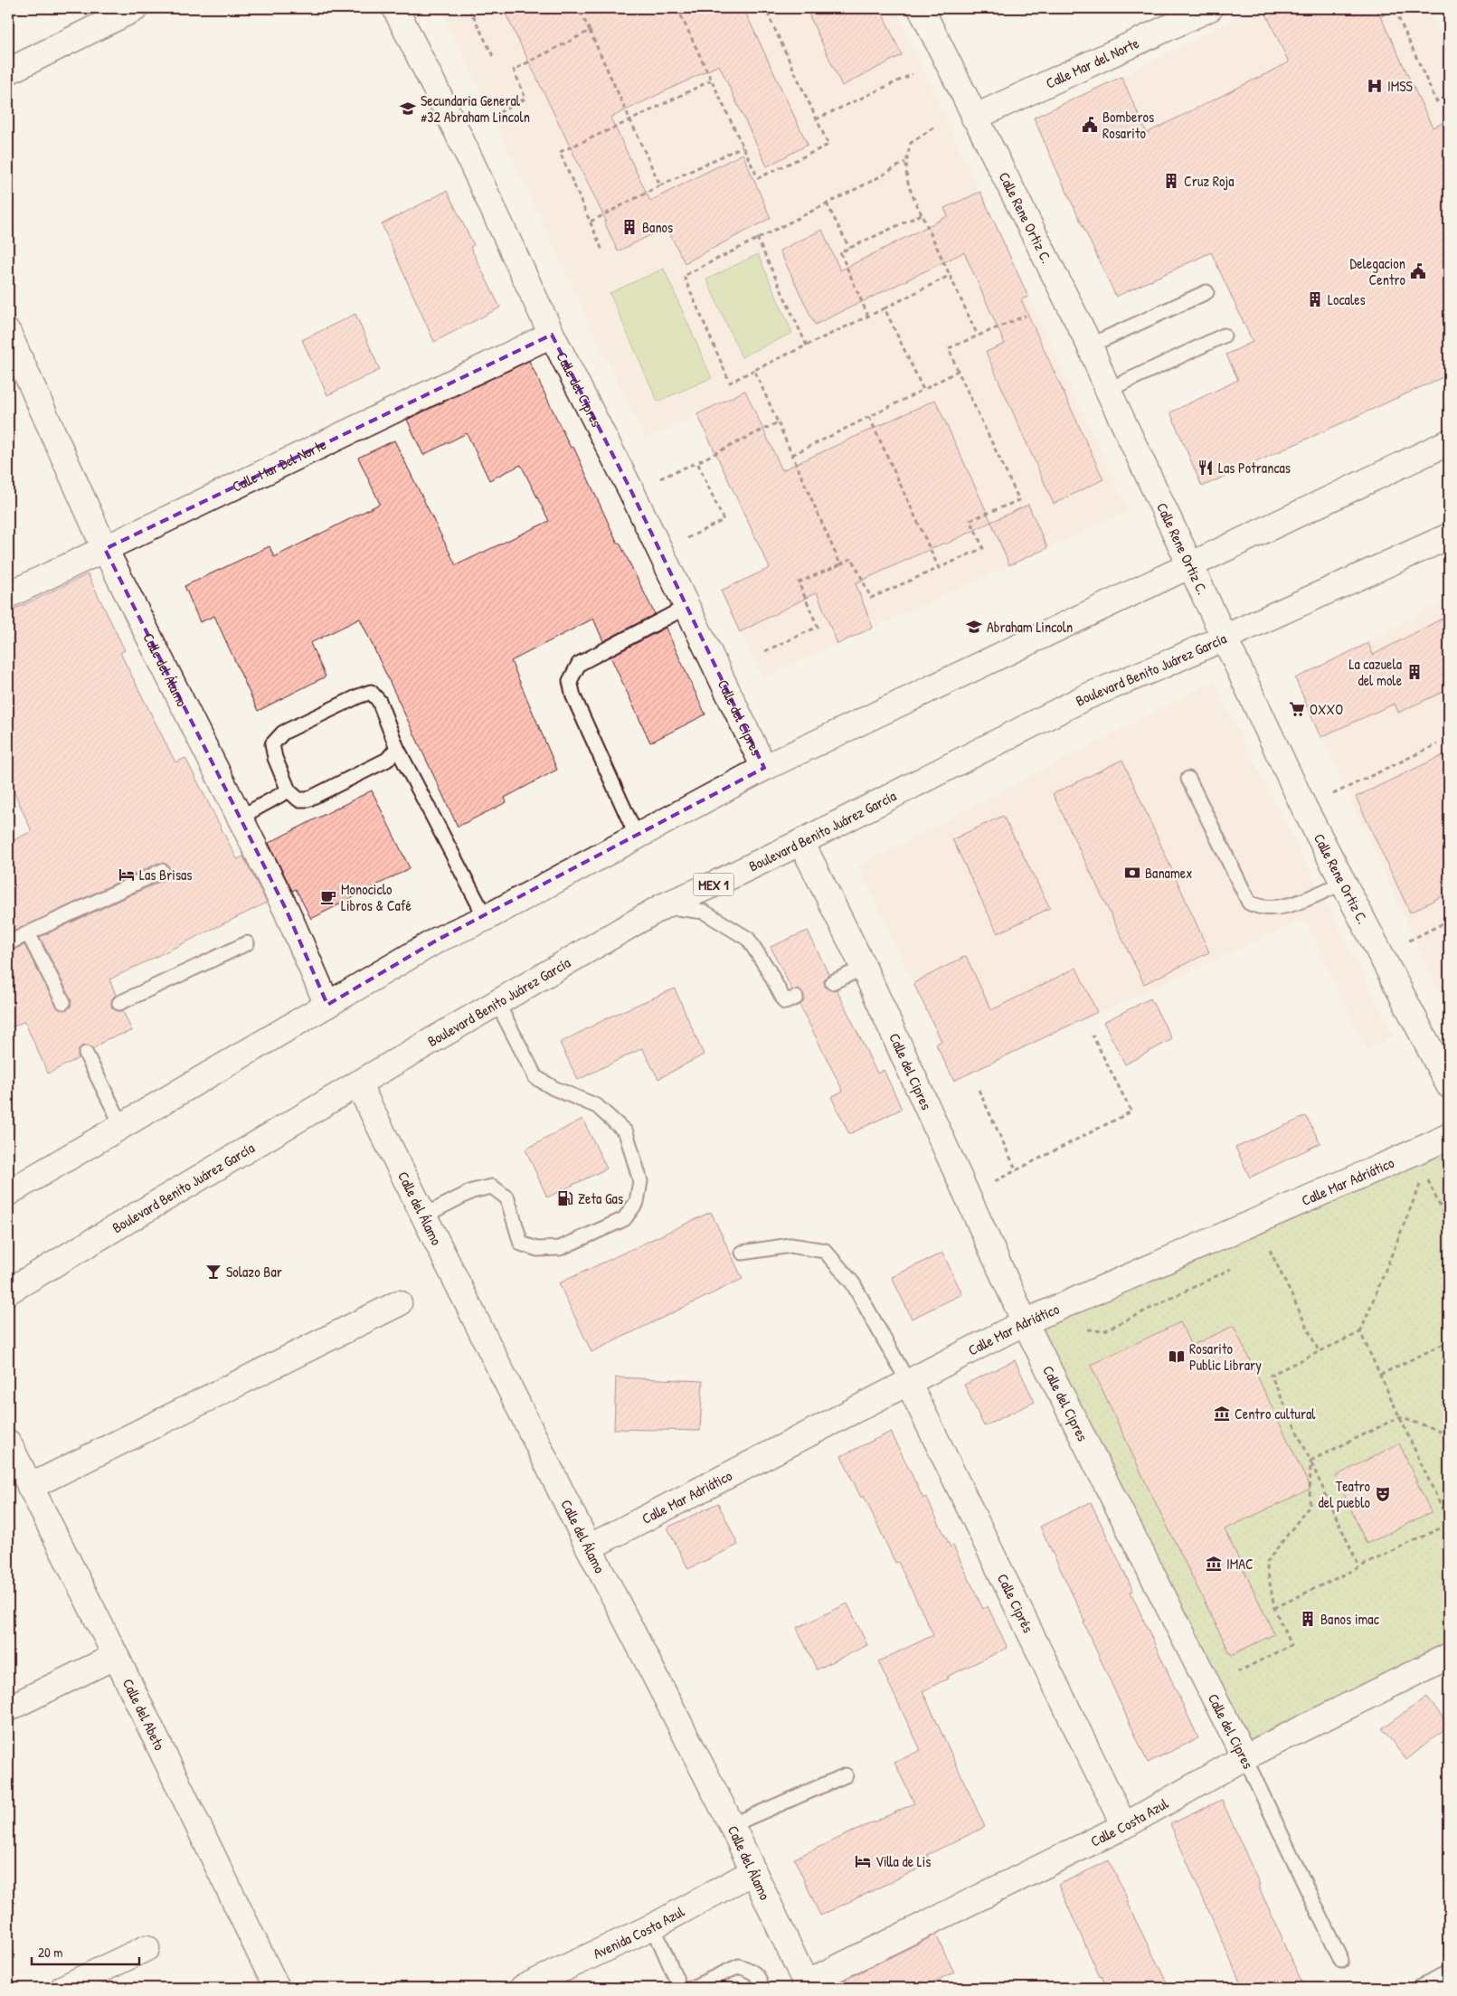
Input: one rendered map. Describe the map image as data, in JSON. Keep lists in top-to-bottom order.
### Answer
{
  "streets": {
    "street": [
      "Calle Mar del Norte",
      "Calle Rene Ortiz C.",
      "Calle del Cipres",
      "Calle Mar Del Norte",
      "Boulevard Benito Juárez García",
      "Calle del Álamo",
      "MEX 1",
      "Calle Mar Adriático",
      "Calle Ciprés",
      "Calle del Abeto",
      "Calle Costa Azul",
      "Avenida Costa Azul"
    ]
  },
  "crossings": [
    ["Calle Mar del Norte", "Calle Rene Ortiz C."],
    ["Calle Rene Ortiz C.", "Boulevard Benito Juárez García"],
    ["Calle del Cipres", "Calle Mar Del Norte"],
    ["Calle del Cipres", "Boulevard Benito Juárez García"],
    ["Calle del Cipres", "Calle Mar Adriático"],
    ["Calle del Cipres", "Calle Costa Azul"],
    ["Calle Mar Del Norte", "Calle del Álamo"],
    ["Boulevard Benito Juárez García", "Calle del Álamo"],
    ["Calle del Álamo", "Calle Mar Adriático"],
    ["Calle del Álamo", "Calle Costa Azul"],
    ["Calle del Álamo", "Avenida Costa Azul"],
    ["Calle Mar Adriático", "Calle Ciprés"],
    ["Calle Ciprés", "Calle Costa Azul"]
  ],
  "places": {
    "hospital": ["IMSS"],
    "school or university": ["Secundaria General #32 Abraham Lincoln", "Abraham Lincoln"],
    "public building": ["Bomberos Rosarito", "Delegacion Centro"],
    "building": [
      "Cruz Roja",
      "Banos",
      "Locales",
      "La cazuela del mole",
      "Banos imac"
    ],
    "restaurant": ["Las Potrancas"],
    "supermarket": ["OXXO"],
    "bank": ["Banamex"],
    "hotel": ["Las Brisas", "Villa de Lis"],
    "cafe": ["Monociclo Libros & Café"],
    "fuel station": ["Zeta Gas"],
    "bar": ["Solazo Bar"],
    "library": ["Rosarito Public Library"],
    "museum": ["Centro cultural", "IMAC"],
    "theatre": ["Teatro del pueblo"]
  },
  "scale_bar": "20 m"
}
